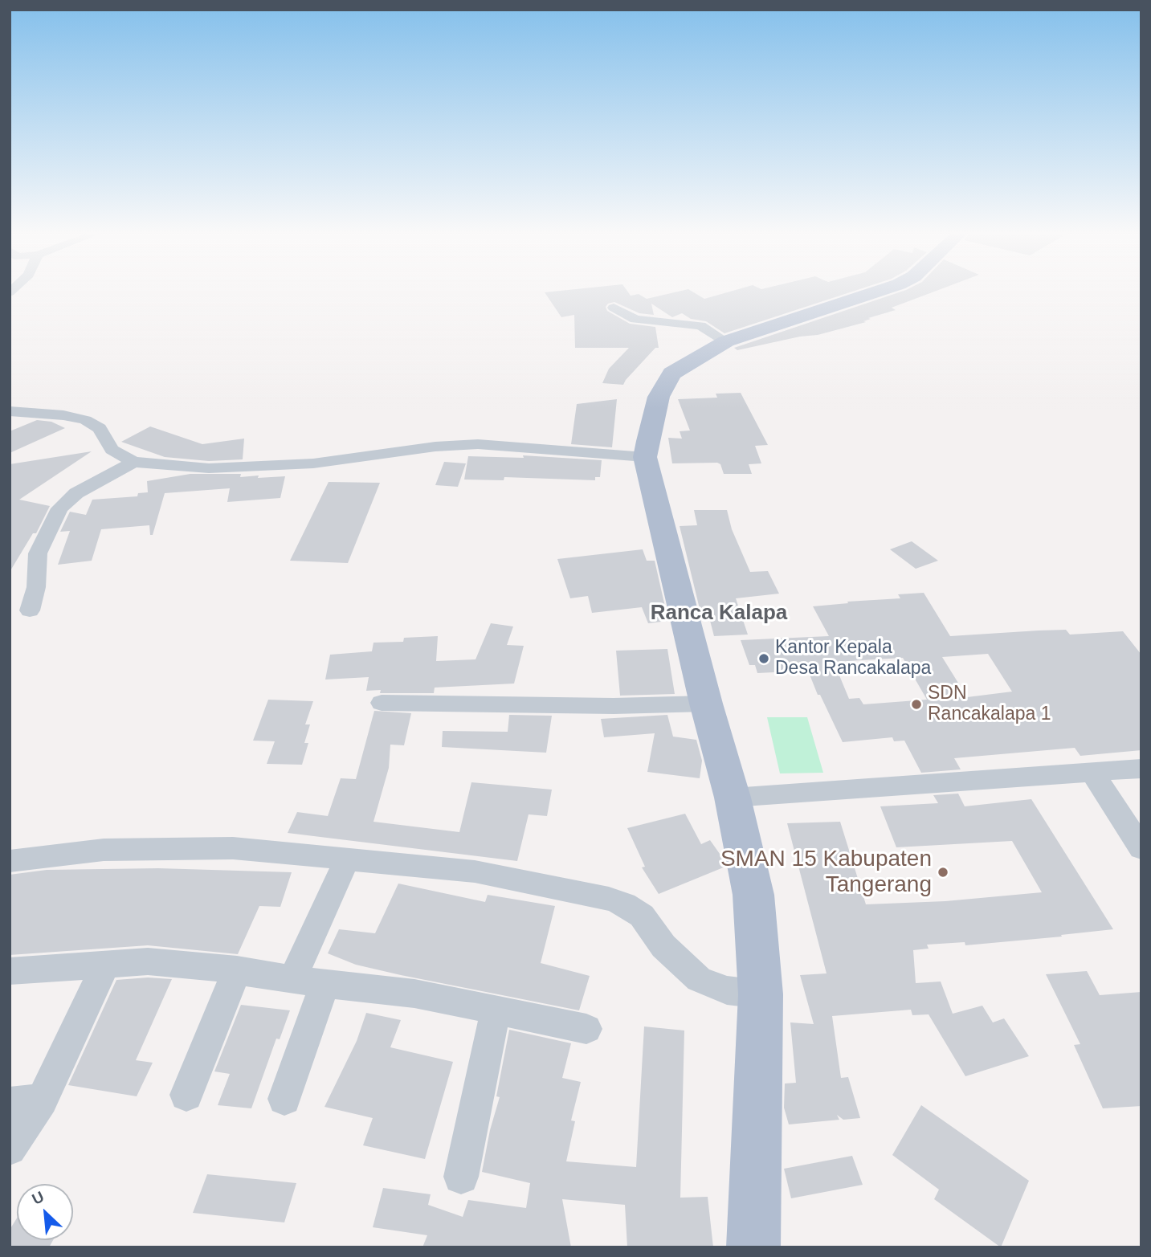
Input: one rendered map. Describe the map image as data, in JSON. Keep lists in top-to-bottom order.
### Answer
{
  "districts": ["Ranca Kalapa"],
  "places": ["Kantor Kepala Desa Rancakalapa", "SDN Rancakalapa 1", "SMAN 15 Kabupaten Tangerang"],
  "north": "top left"
}
